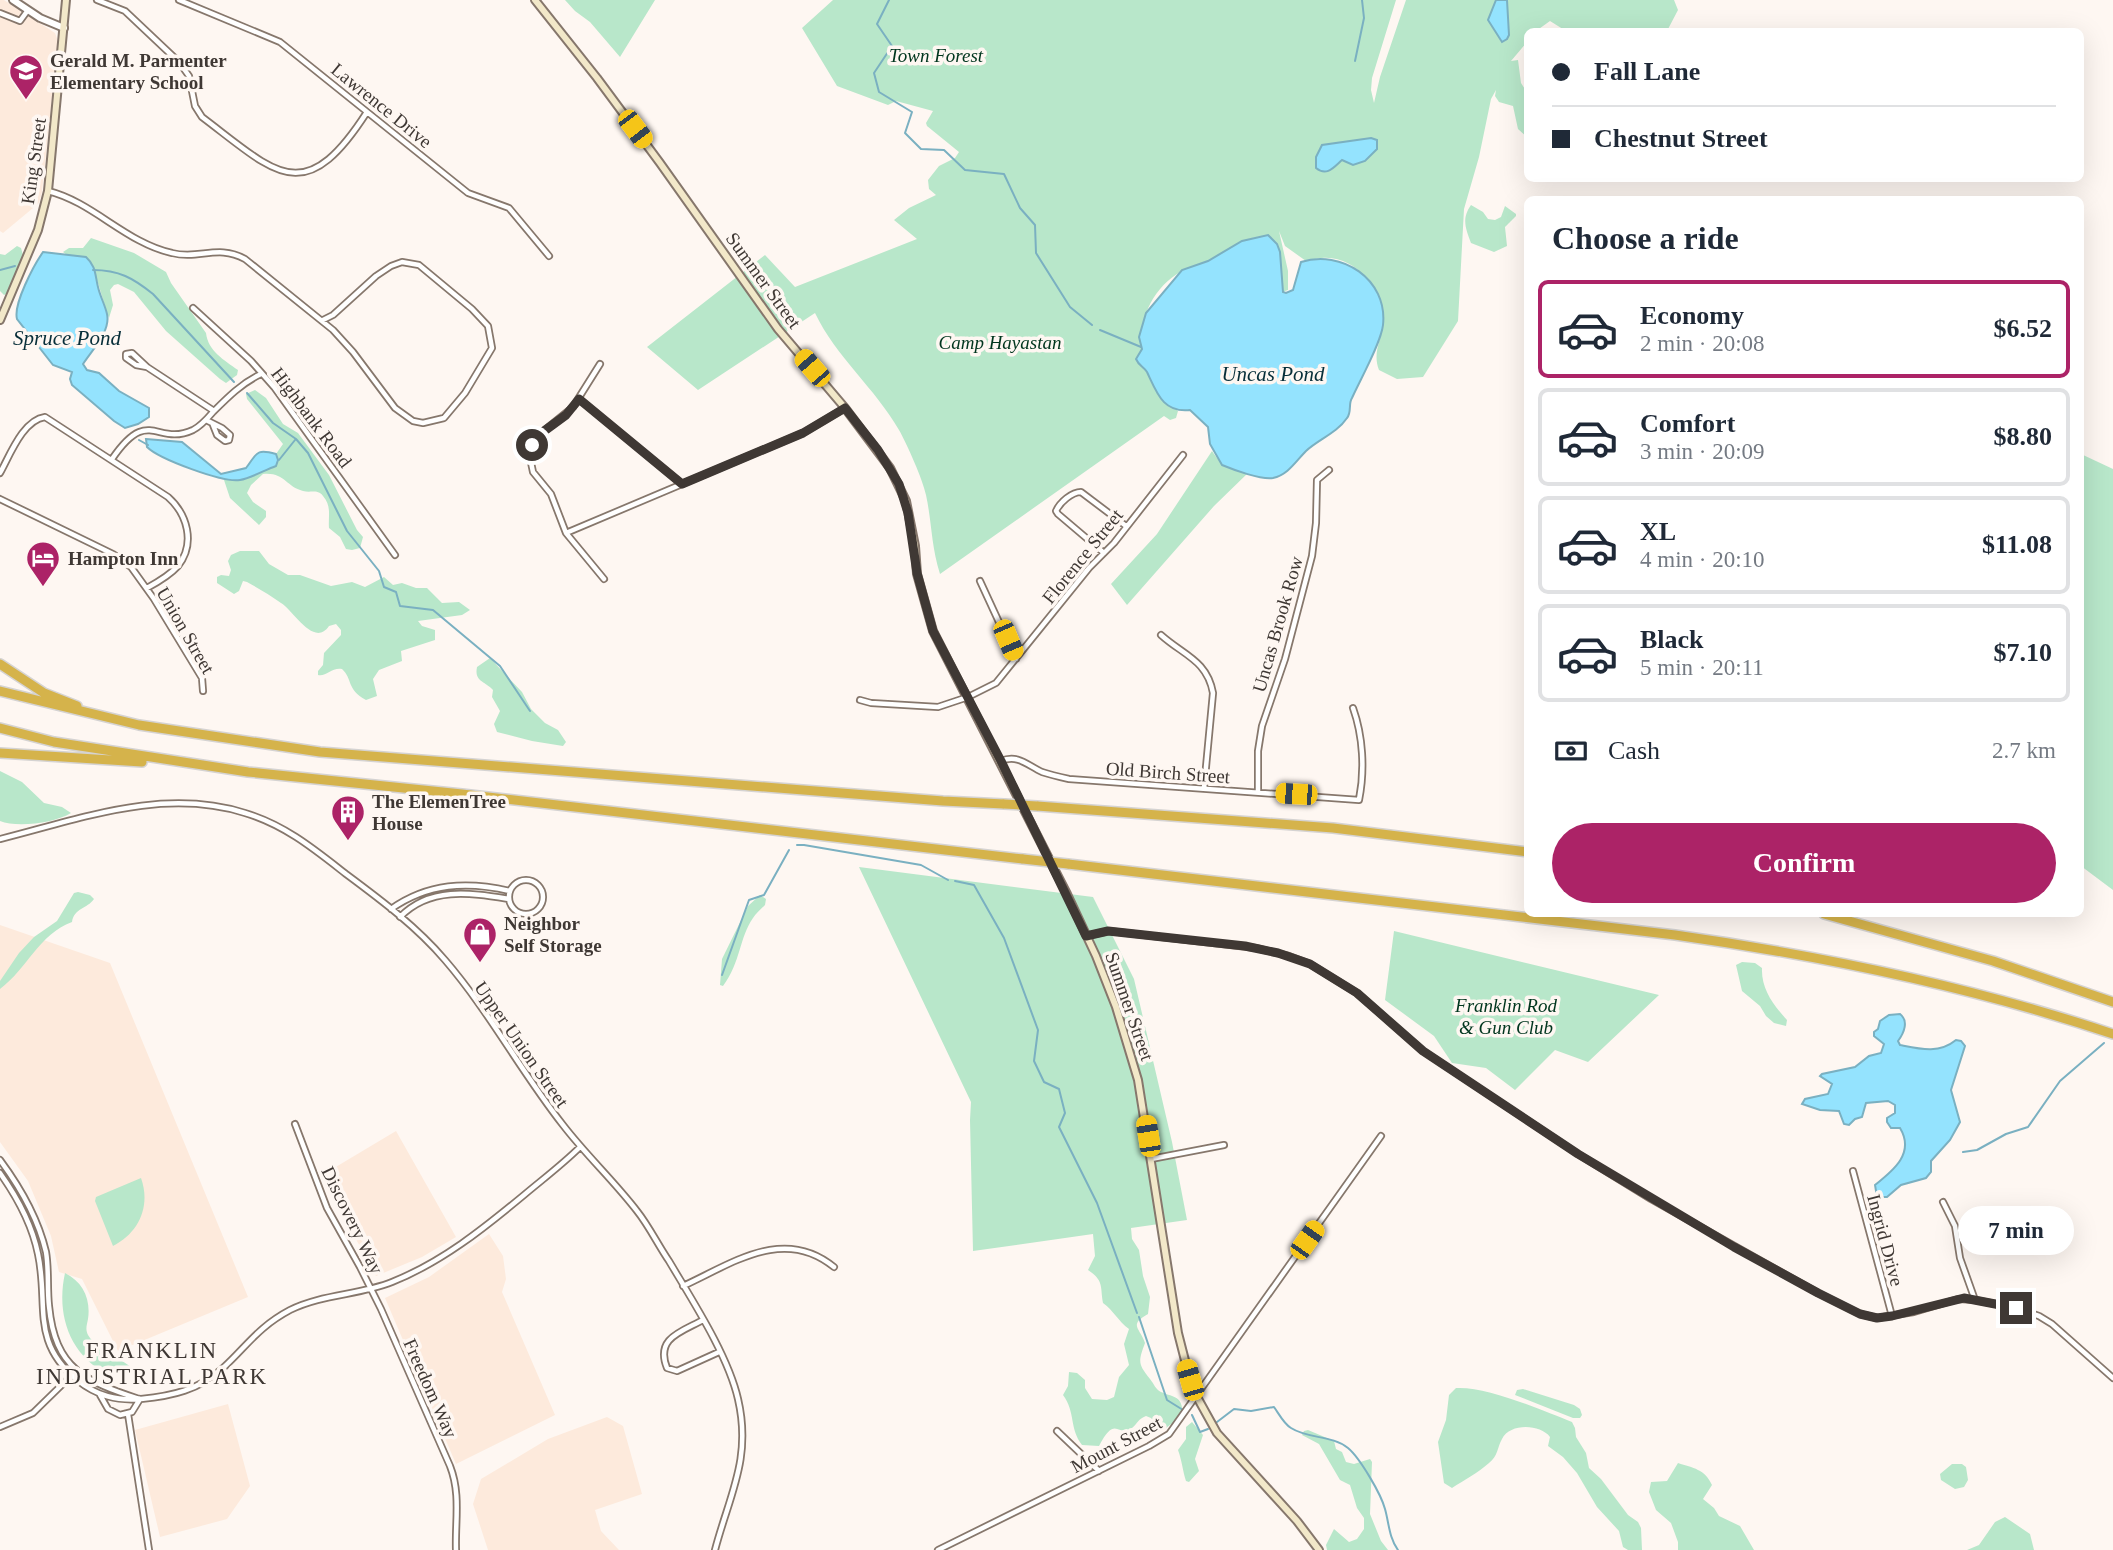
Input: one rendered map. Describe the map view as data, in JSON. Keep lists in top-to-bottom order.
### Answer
{
  "streets": {
    "main road": ["King Street", "Summer Street"],
    "street": [
      "Lawrence Drive",
      "Highbank Road",
      "Florence Street",
      "Uncas Brook Row",
      "Union Street",
      "Old Birch Street",
      "Upper Union Street",
      "Discovery Way",
      "Ingrid Drive",
      "Freedom Way",
      "Mount Street"
    ]
  },
  "crossings": [
    ["Summer Street", "Florence Street"],
    ["Summer Street", "Old Birch Street"],
    ["Summer Street", "Mount Street"],
    ["Uncas Brook Row", "Old Birch Street"],
    ["Discovery Way", "Freedom Way"]
  ],
  "districts": ["FRANKLIN INDUSTRIAL PARK"],
  "water": ["Spruce Pond", "Uncas Pond"],
  "parks": ["Town Forest", "Camp Hayastan", "Franklin Rod & Gun Club"],
  "places": {
    "school or university": ["Gerald M. Parmenter Elementary School"],
    "hotel": ["Hampton Inn"],
    "building": ["The ElemenTree House"],
    "shop": ["Neighbor Self Storage"]
  },
  "page": {
    "banner": ["Fall Lane", "Chestnut Street"],
    "heading": "Choose a ride",
    "list": [
      {
        "name": "Economy",
        "note": "2 min · 20:08",
        "value": "$6.52"
      },
      {
        "name": "Comfort",
        "note": "3 min · 20:09",
        "value": "$8.80"
      },
      {
        "name": "XL",
        "note": "4 min · 20:10",
        "value": "$11.08"
      },
      {
        "name": "Black",
        "note": "5 min · 20:11",
        "value": "$7.10"
      }
    ],
    "pay": ["Cash", "2.7 km"],
    "buttons": "Confirm",
    "bubble": "7 min"
  }
}
